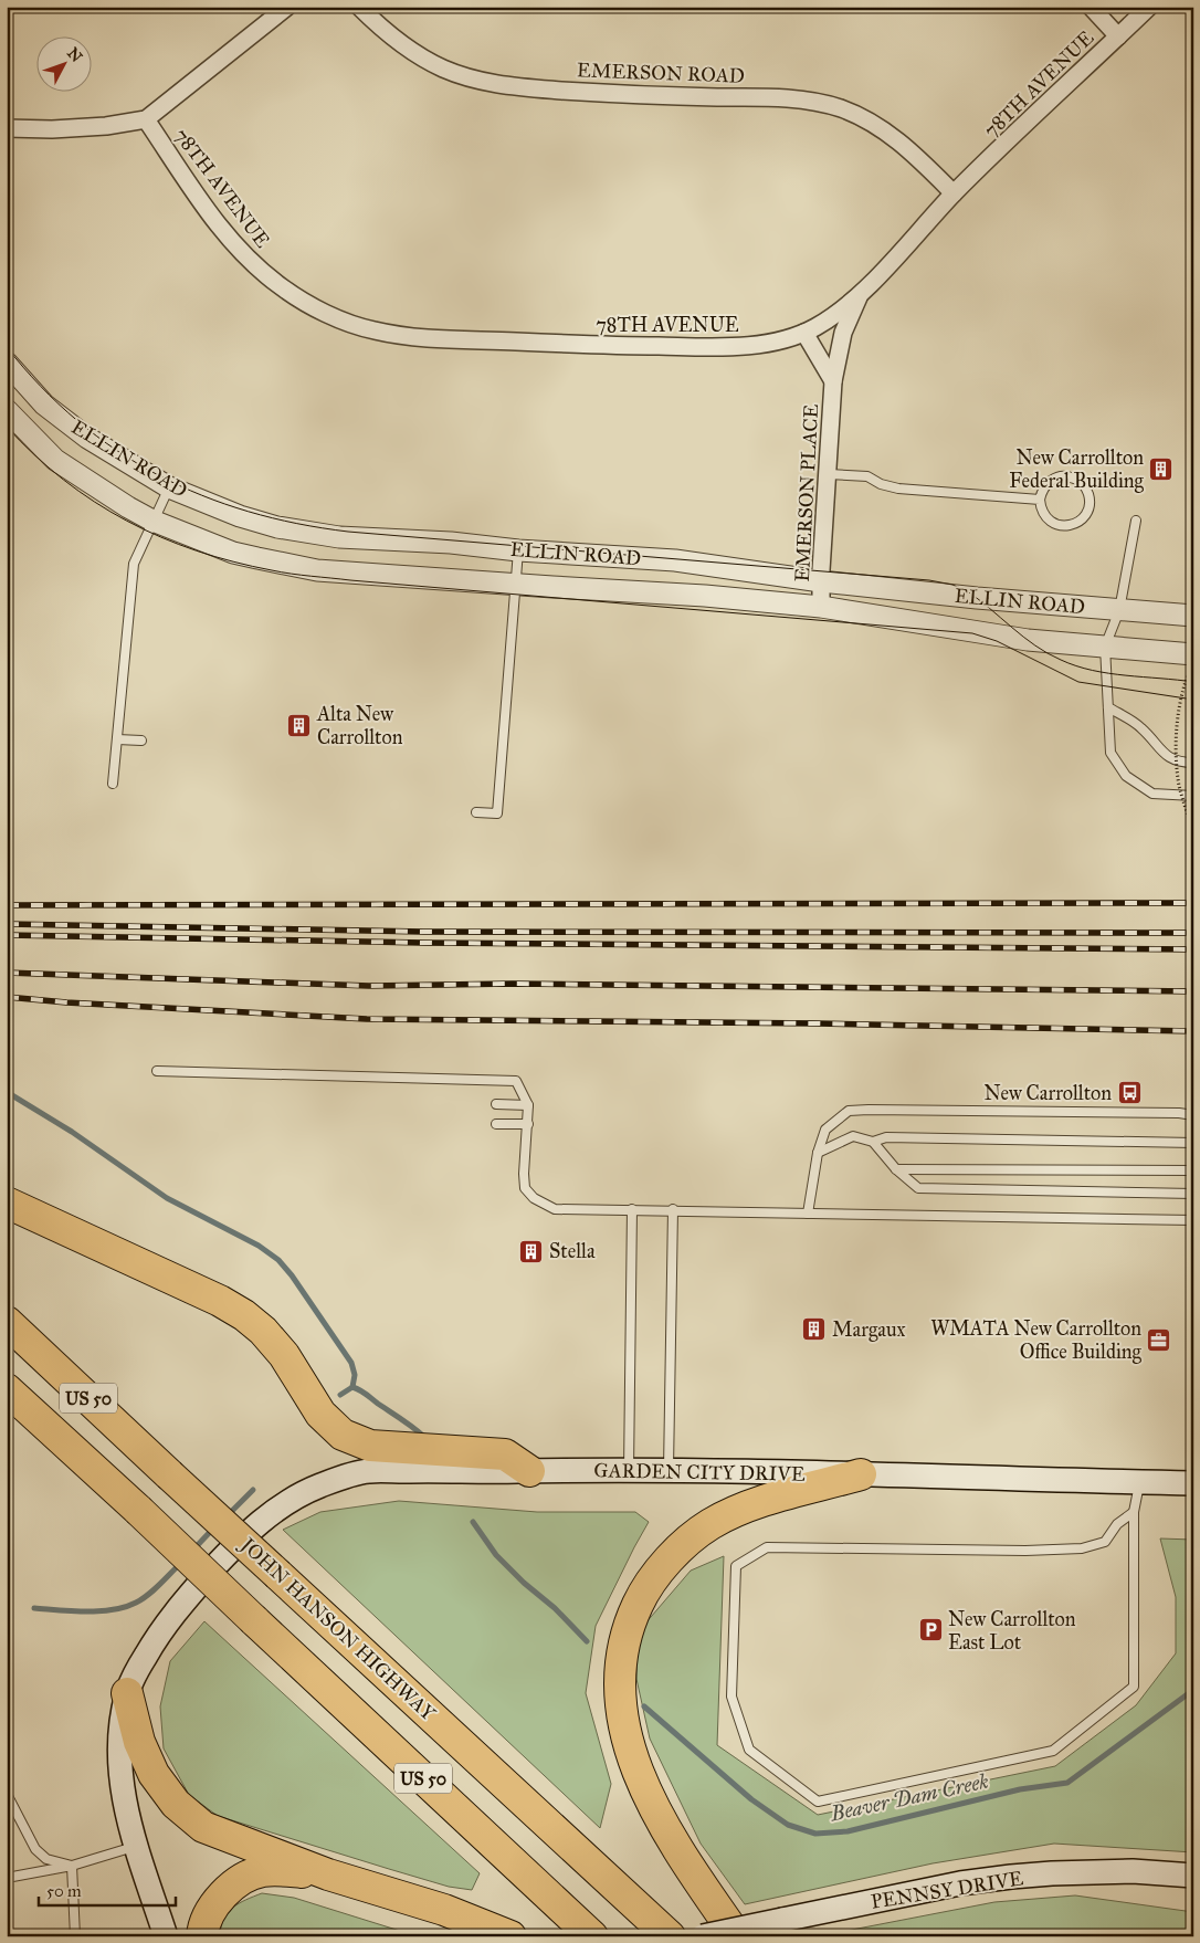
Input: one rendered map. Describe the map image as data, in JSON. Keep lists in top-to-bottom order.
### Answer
{
  "streets": {
    "highway": ["US 50", "JOHN HANSON HIGHWAY"],
    "main road": ["GARDEN CITY DRIVE", "PENNSY DRIVE"],
    "street": [
      "EMERSON ROAD",
      "78TH AVENUE",
      "ELLIN ROAD",
      "EMERSON PLACE"
    ]
  },
  "crossings": [
    ["EMERSON ROAD", "78TH AVENUE"],
    ["78TH AVENUE", "EMERSON PLACE"],
    ["ELLIN ROAD", "EMERSON PLACE"]
  ],
  "water": ["Beaver Dam Creek"],
  "places": {
    "building": [
      "New Carrollton Federal Building",
      "Alta New Carrollton",
      "Stella",
      "Margaux"
    ],
    "bus stop": ["New Carrollton"],
    "office": ["WMATA New Carrollton Office Building"],
    "parking": ["New Carrollton East Lot"]
  },
  "scale_bar": "50 m",
  "north": "top right"
}
